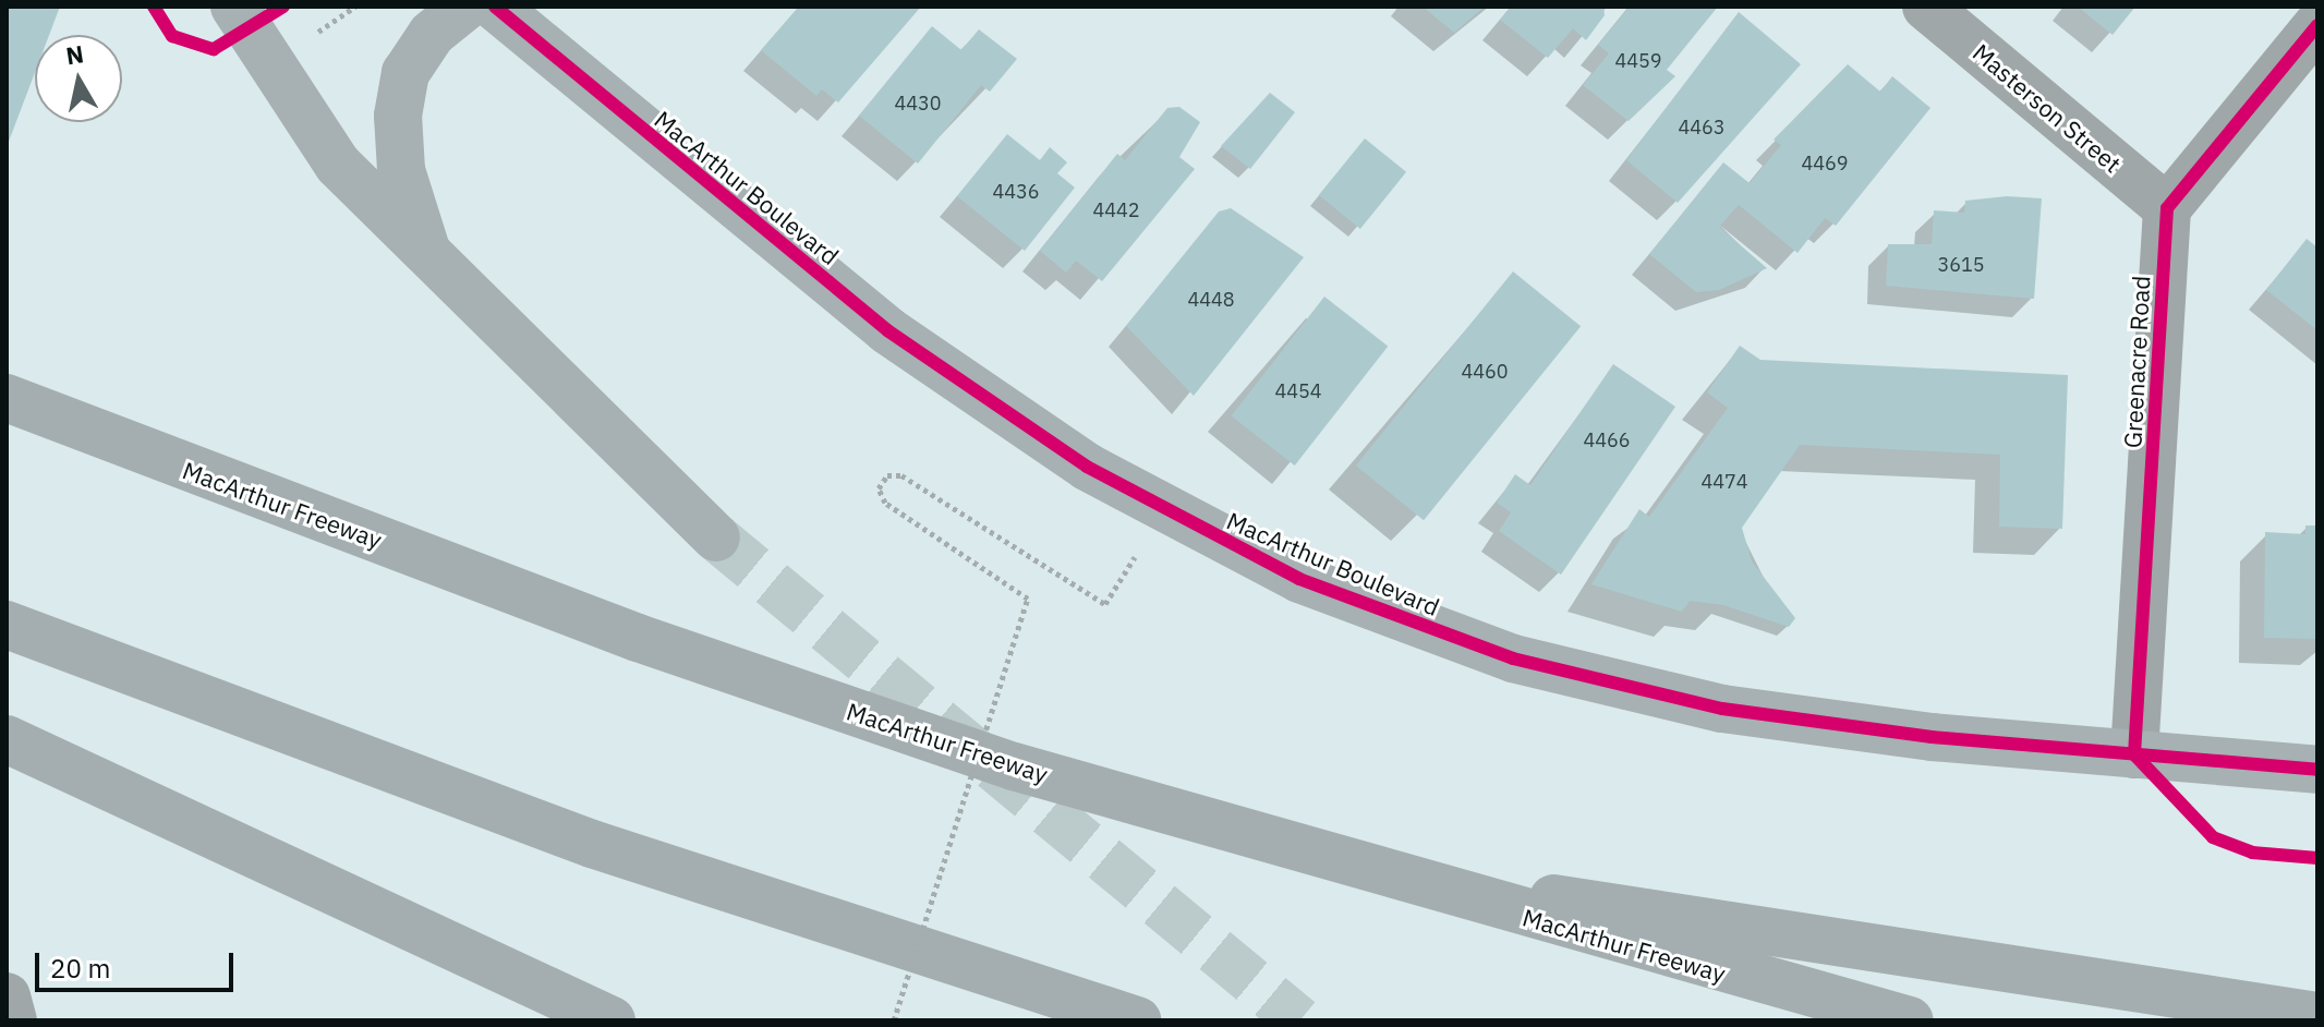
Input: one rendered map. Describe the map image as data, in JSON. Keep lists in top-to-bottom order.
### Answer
{
  "streets": {
    "highway": ["MacArthur Freeway"],
    "main road": ["MacArthur Boulevard"],
    "street": ["Masterson Street", "Greenacre Road"]
  },
  "crossings": [
    ["Masterson Street", "Greenacre Road"],
    ["MacArthur Boulevard", "Greenacre Road"]
  ],
  "house_numbers": [
    "4459",
    "4430",
    "4463",
    "4469",
    "4436",
    "4442",
    "3615",
    "4448",
    "4460",
    "4454",
    "4466",
    "4474"
  ],
  "scale_bar": "20 m",
  "north": "top"
}
